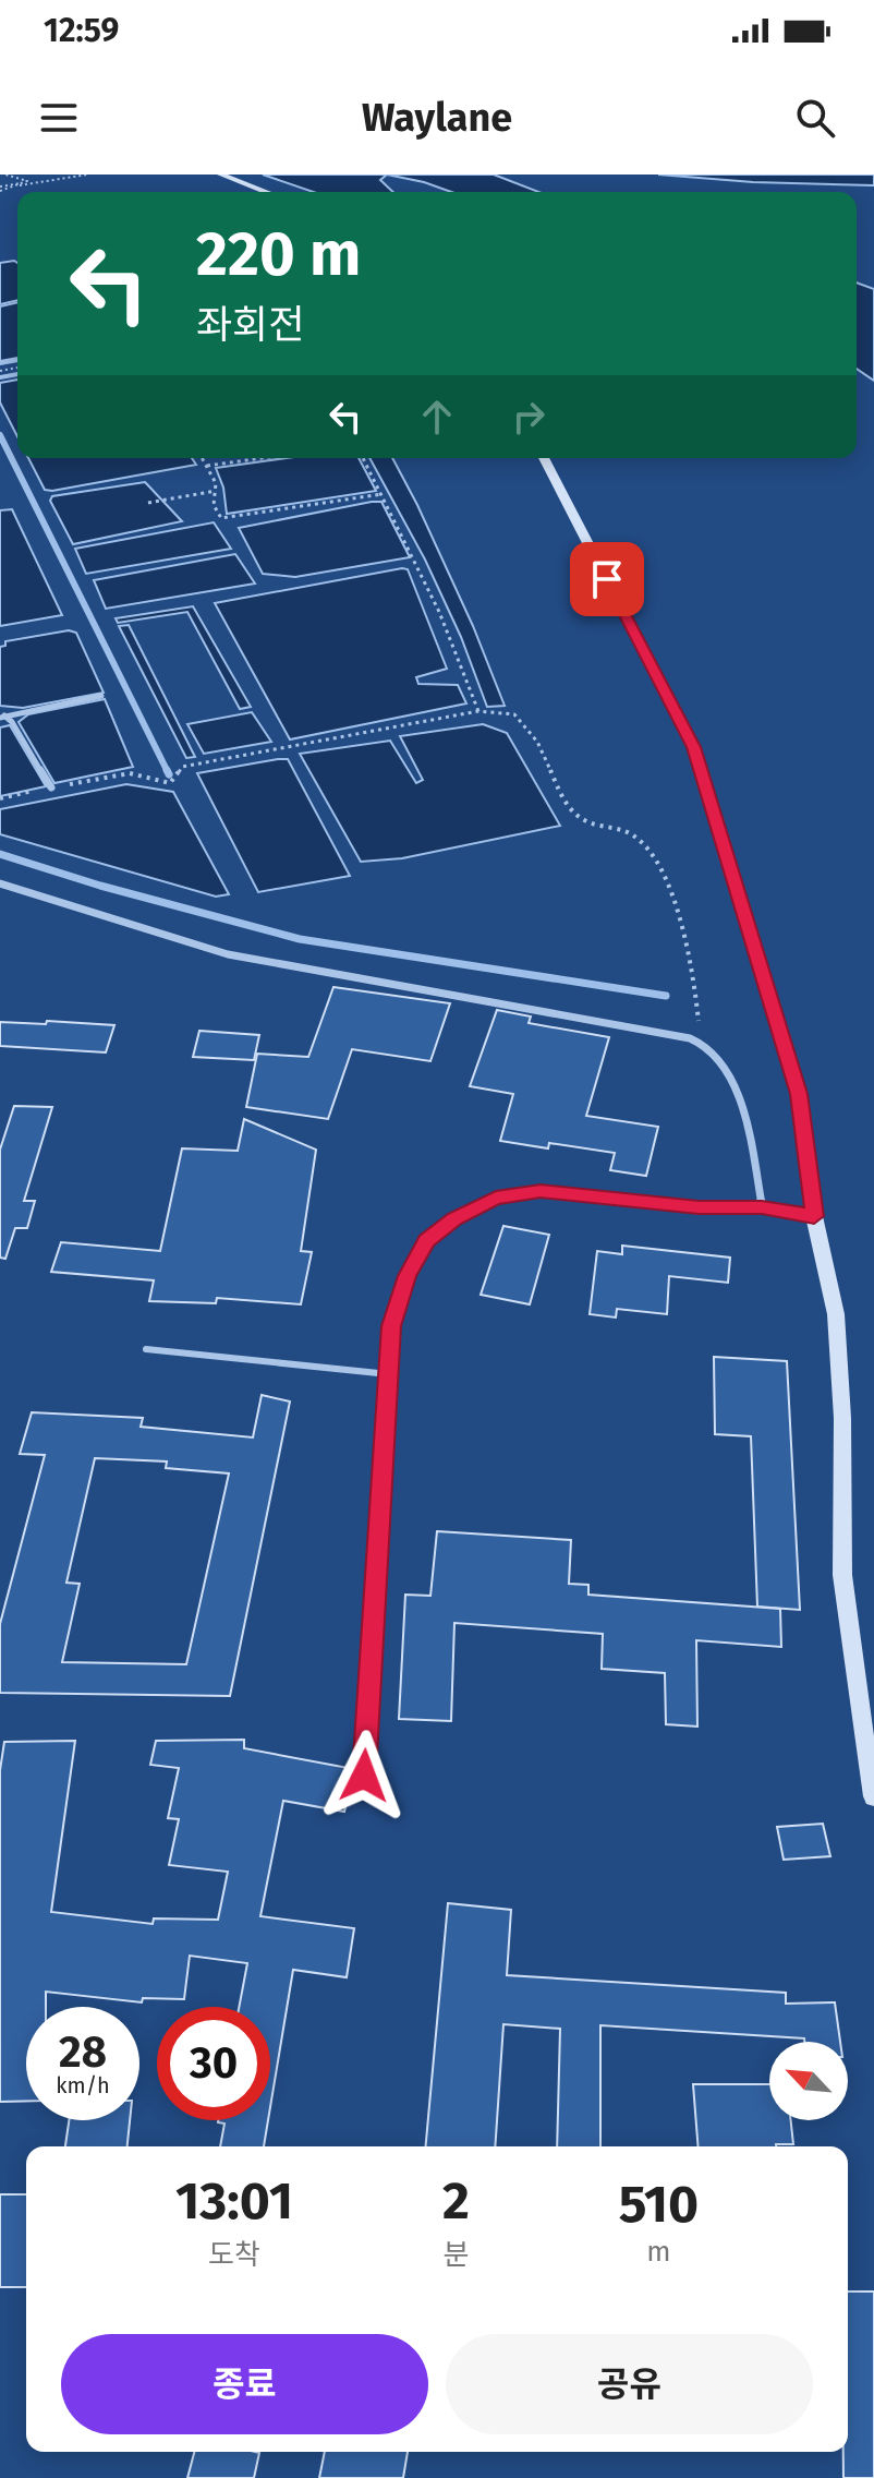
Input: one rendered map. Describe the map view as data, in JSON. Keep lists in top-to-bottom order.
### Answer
{
  "north": "top left",
  "page": {
    "status": "12:59",
    "header": "Waylane",
    "turn": ["220 m", "좌회전"],
    "speed": "28 km/h",
    "limit": "30",
    "eta": [
      "13:01",
      "도착",
      "2",
      "분",
      "510",
      "m"
    ],
    "buttons": ["종료", "공유"]
  }
}
